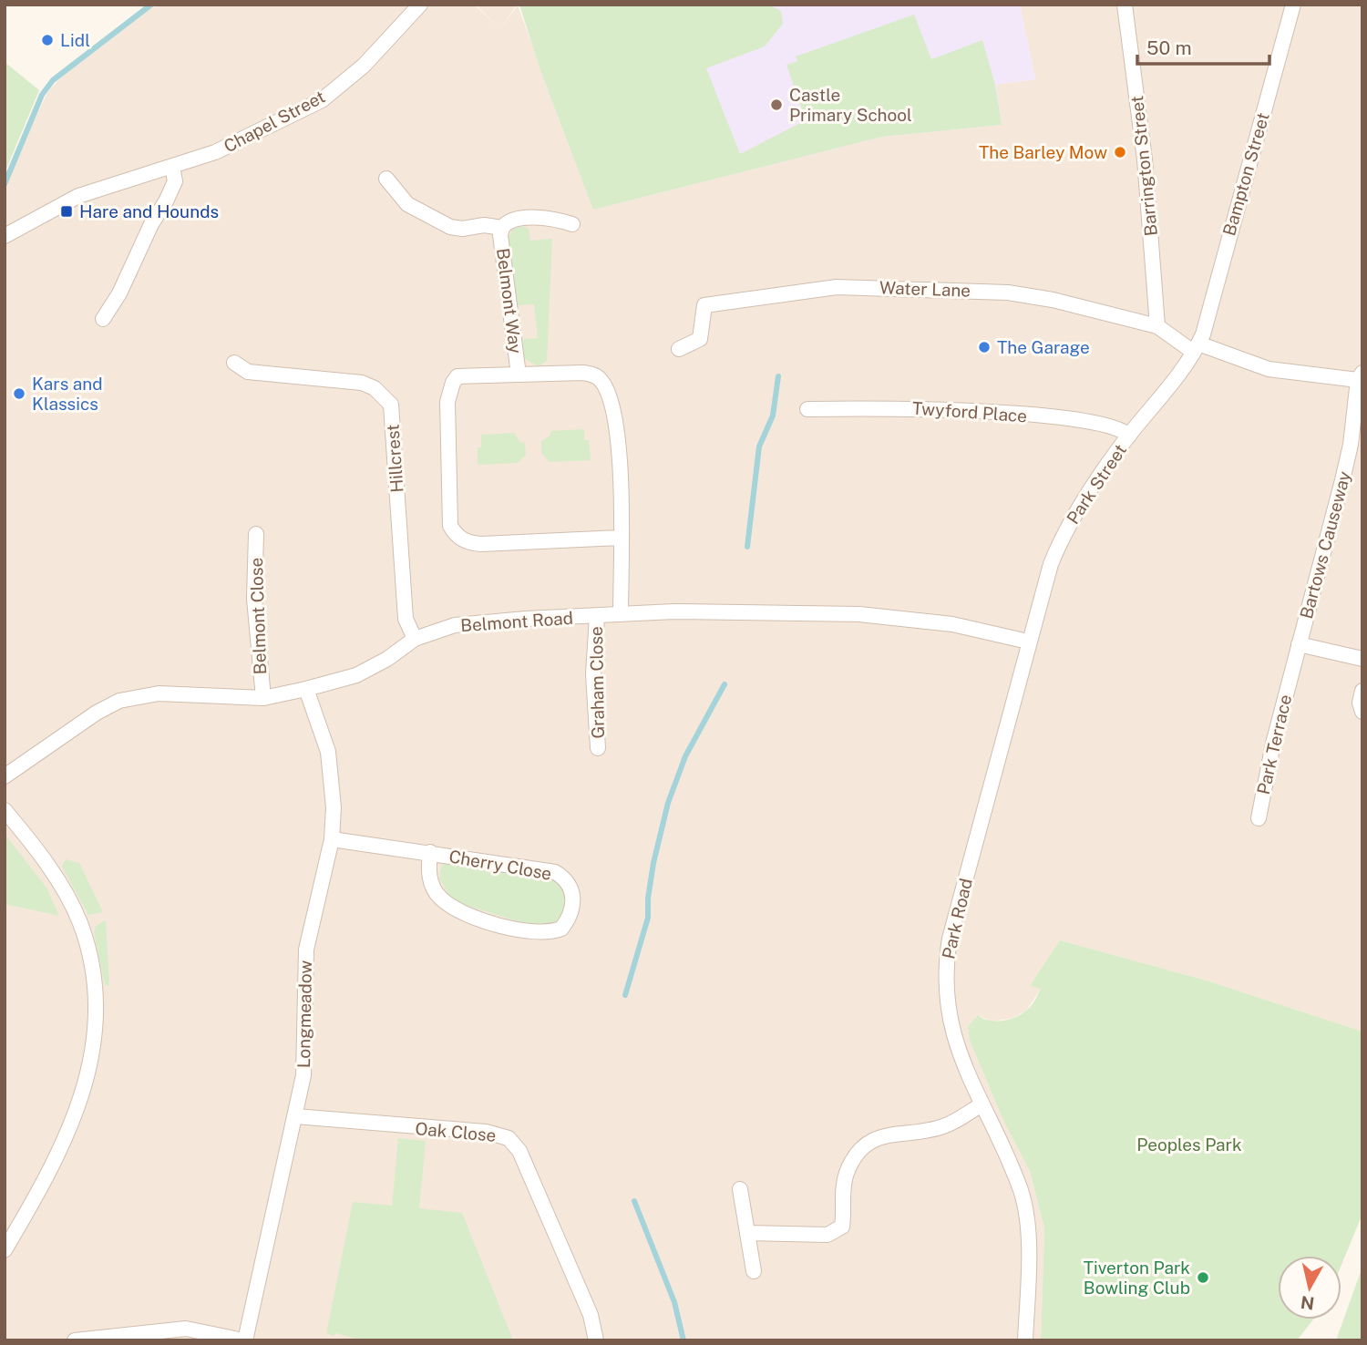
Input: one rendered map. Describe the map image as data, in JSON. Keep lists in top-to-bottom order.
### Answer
{
  "streets": {
    "street": [
      "Chapel Street",
      "Barrington Street",
      "Bampton Street",
      "Water Lane",
      "Belmont Way",
      "Twyford Place",
      "Hillcrest",
      "Park Street",
      "Bartows Causeway",
      "Belmont Close",
      "Belmont Road",
      "Graham Close",
      "Park Terrace",
      "Cherry Close",
      "Park Road",
      "Longmeadow",
      "Oak Close"
    ]
  },
  "crossings": [
    ["Barrington Street", "Water Lane"],
    ["Bampton Street", "Water Lane"],
    ["Bampton Street", "Park Street"],
    ["Water Lane", "Park Street"],
    ["Water Lane", "Bartows Causeway"],
    ["Twyford Place", "Park Street"],
    ["Hillcrest", "Belmont Road"],
    ["Park Street", "Belmont Road"],
    ["Park Street", "Park Road"],
    ["Bartows Causeway", "Park Terrace"],
    ["Belmont Close", "Belmont Road"],
    ["Belmont Road", "Graham Close"],
    ["Belmont Road", "Park Road"],
    ["Belmont Road", "Longmeadow"],
    ["Cherry Close", "Longmeadow"],
    ["Longmeadow", "Oak Close"]
  ],
  "parks": ["Peoples Park"],
  "places": {
    "other": [
      "Lidl",
      "Castle Primary School",
      "The Barley Mow",
      "The Garage",
      "Kars and Klassics",
      "Tiverton Park Bowling Club"
    ],
    "transit": ["Hare and Hounds"]
  },
  "scale_bar": "50 m",
  "north": "bottom"
}
